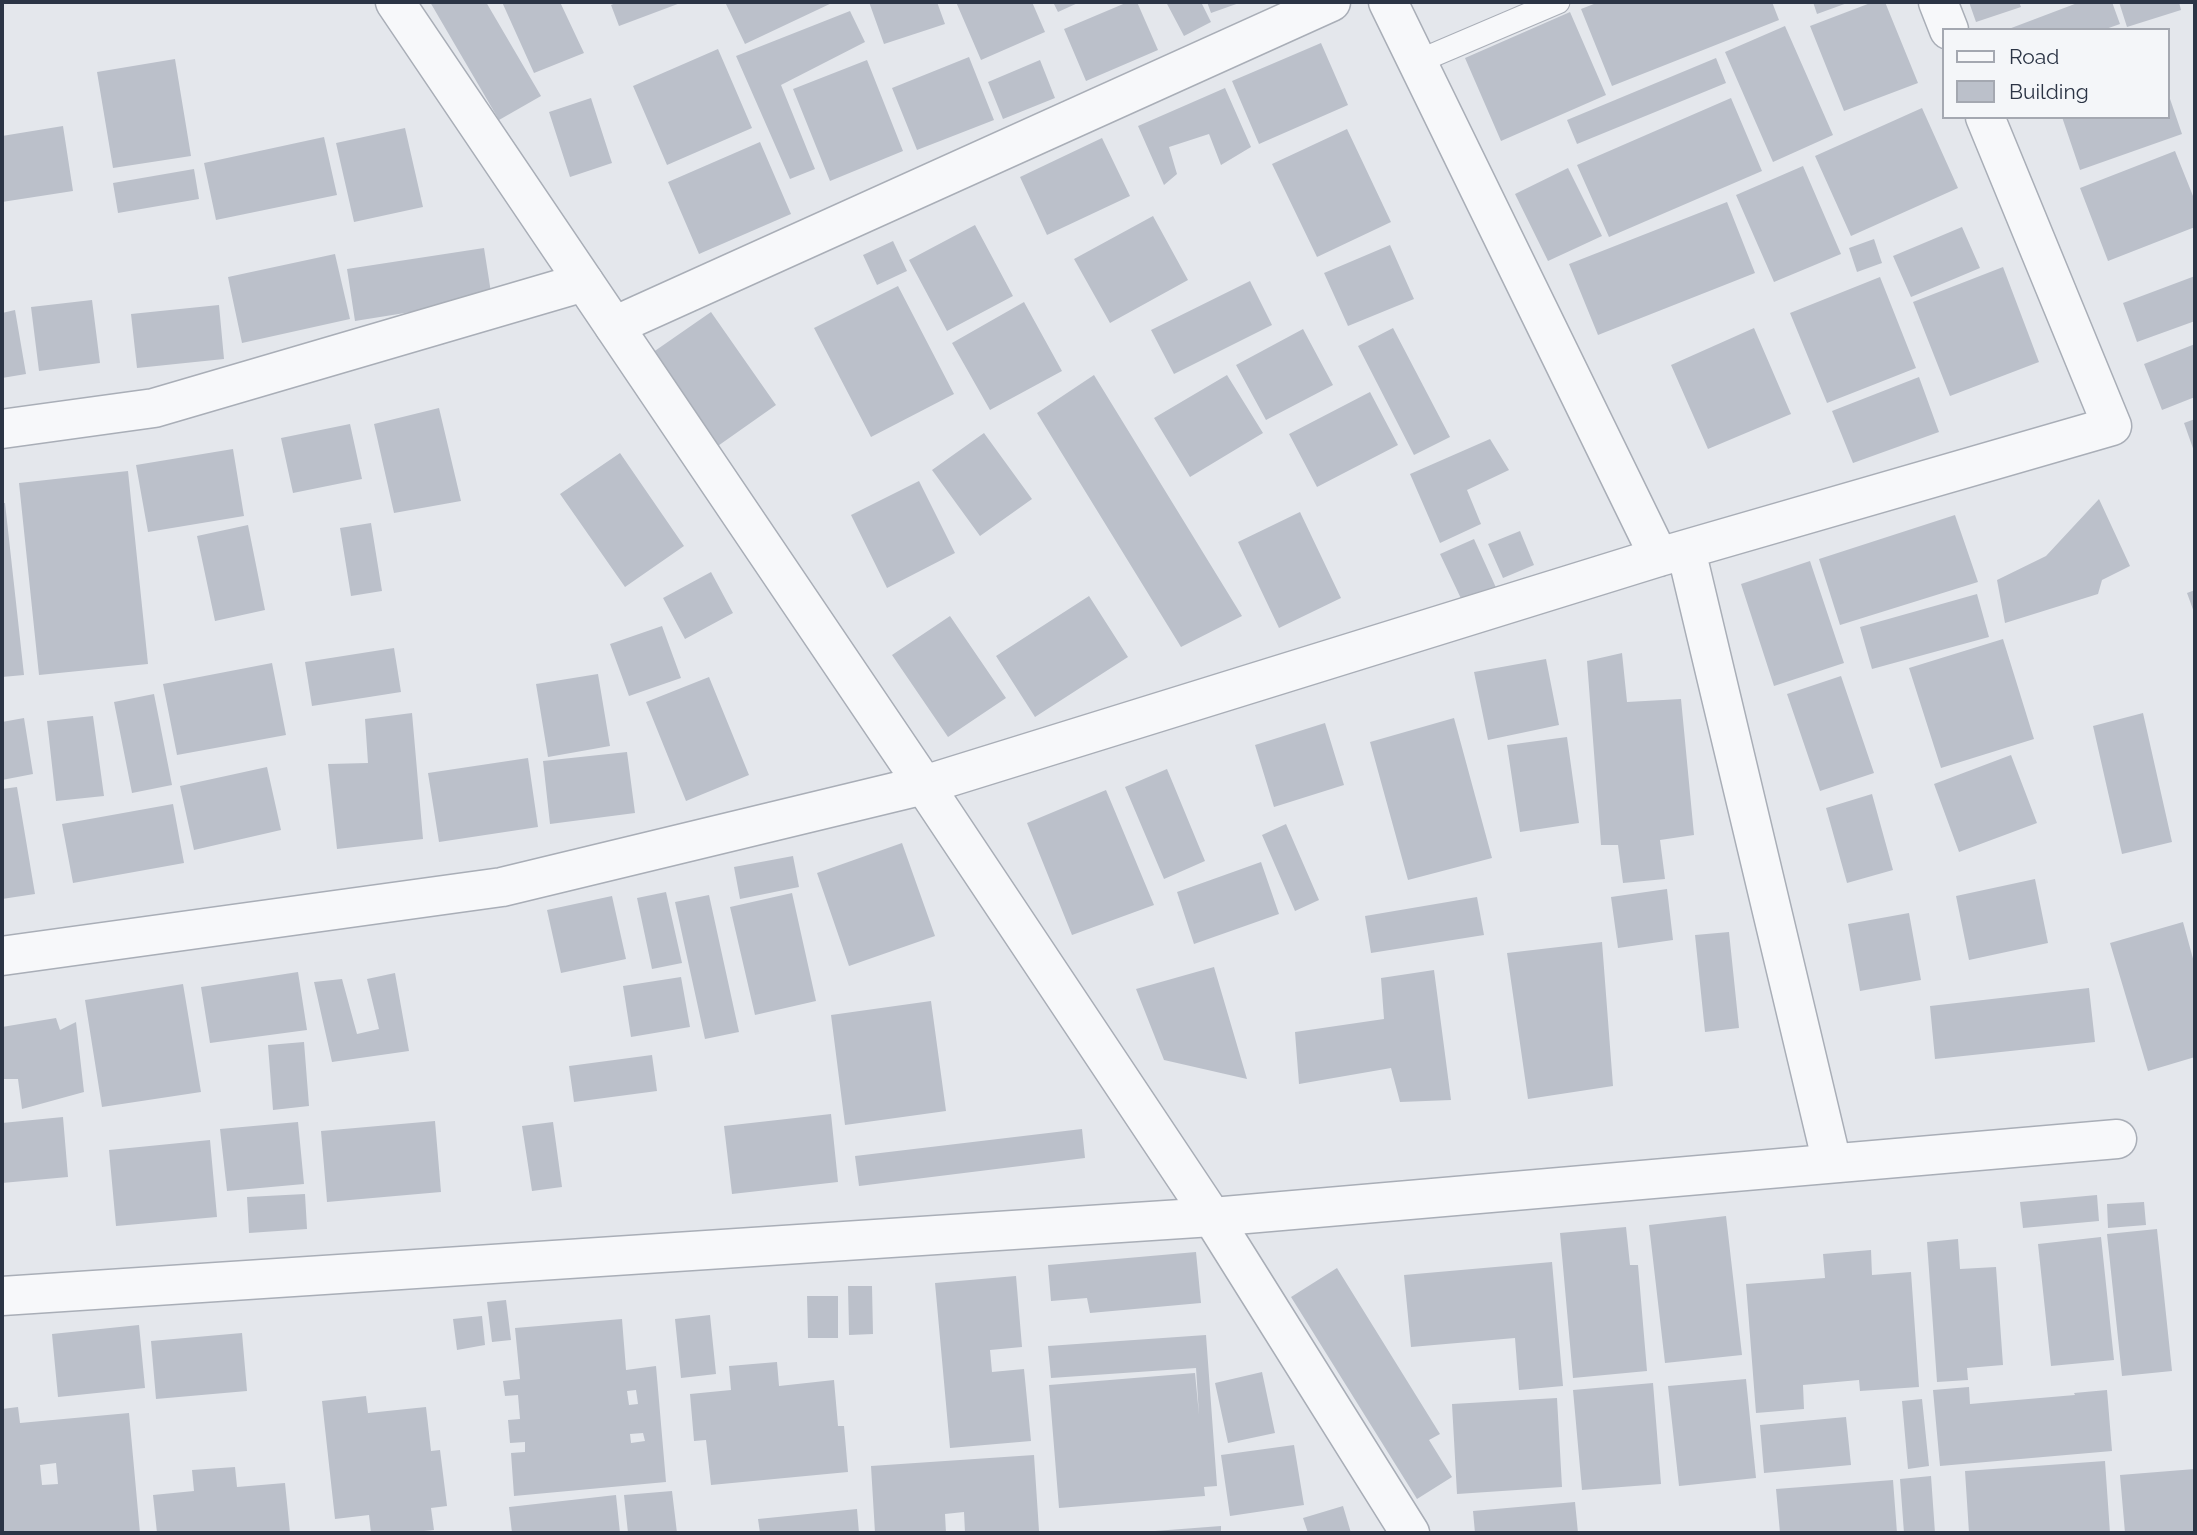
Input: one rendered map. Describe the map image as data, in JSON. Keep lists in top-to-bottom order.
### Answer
{
  "legend": ["Road", "Building"]
}
